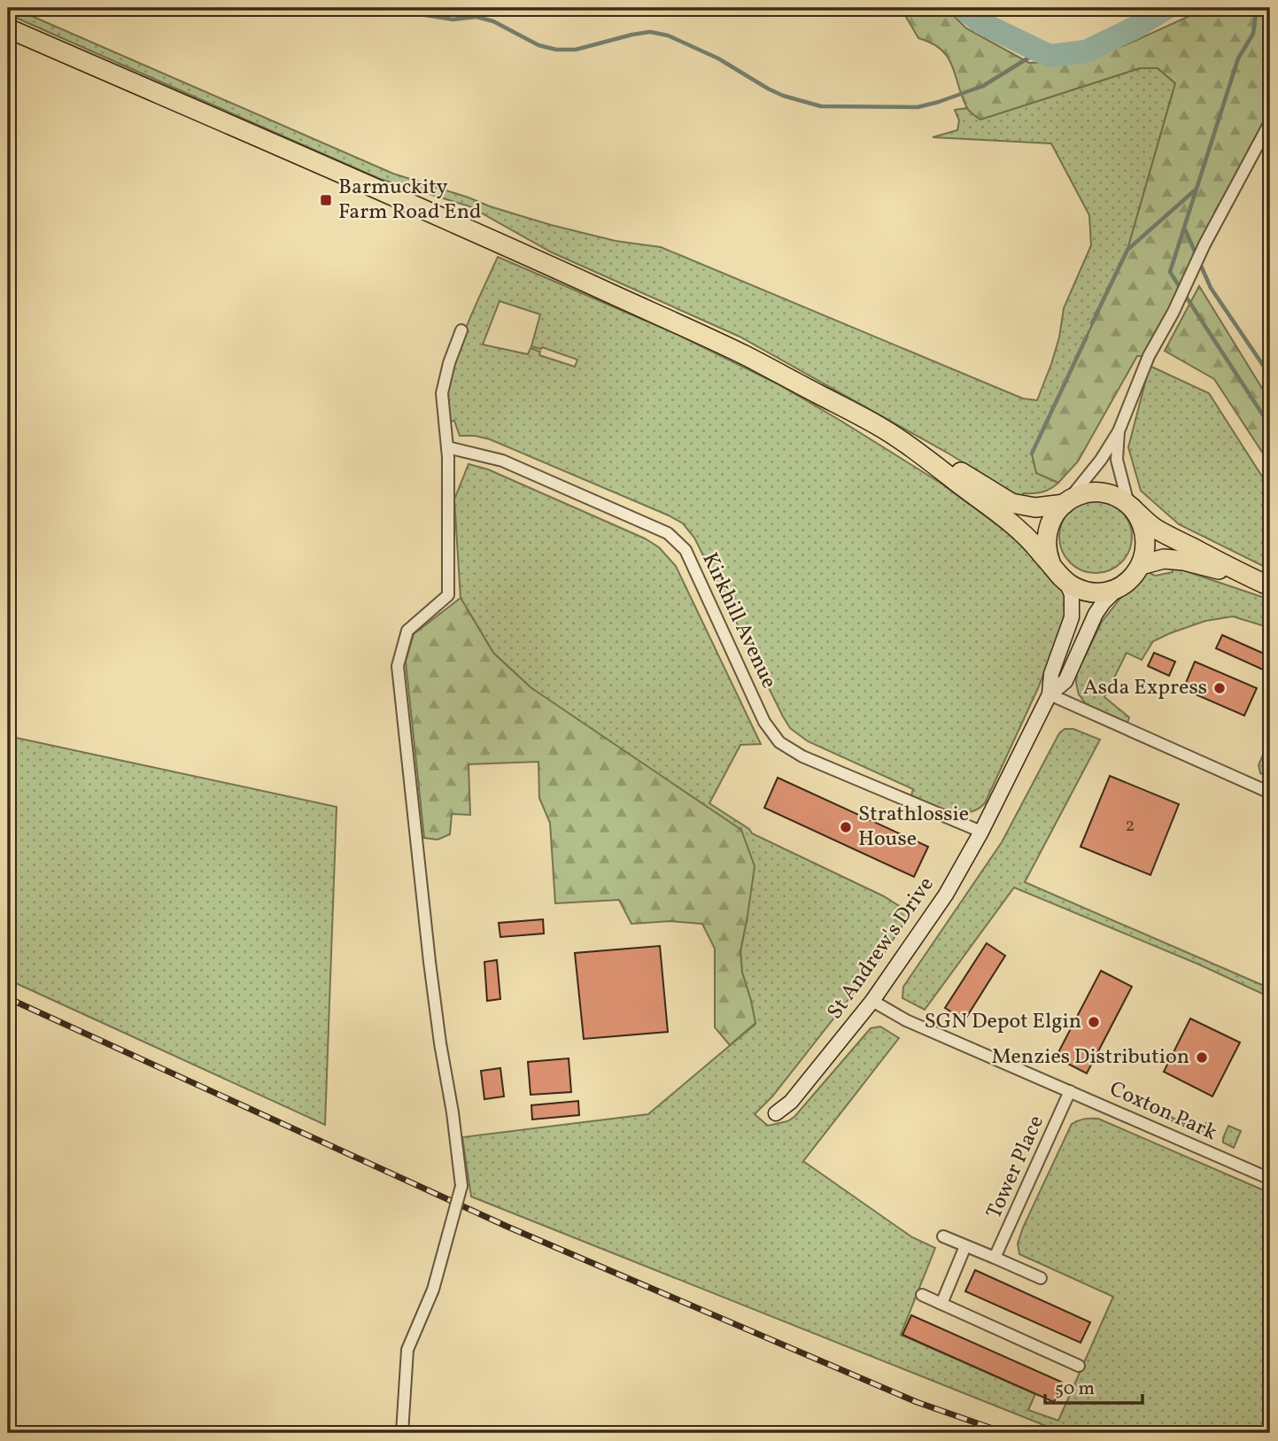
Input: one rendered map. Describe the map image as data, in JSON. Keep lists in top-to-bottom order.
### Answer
{
  "streets": {
    "street": [
      "Kirkhill Avenue",
      "St Andrew's Drive",
      "Coxton Park",
      "Tower Place"
    ]
  },
  "crossings": [
    ["Kirkhill Avenue", "St Andrew's Drive"],
    ["St Andrew's Drive", "Coxton Park"],
    ["Coxton Park", "Tower Place"]
  ],
  "places": {
    "transit": ["Barmuckity Farm Road End"],
    "other": [
      "Asda Express",
      "Strathlossie House",
      "SGN Depot Elgin",
      "Menzies Distribution"
    ]
  },
  "house_numbers": ["2"],
  "scale_bar": "50 m"
}
